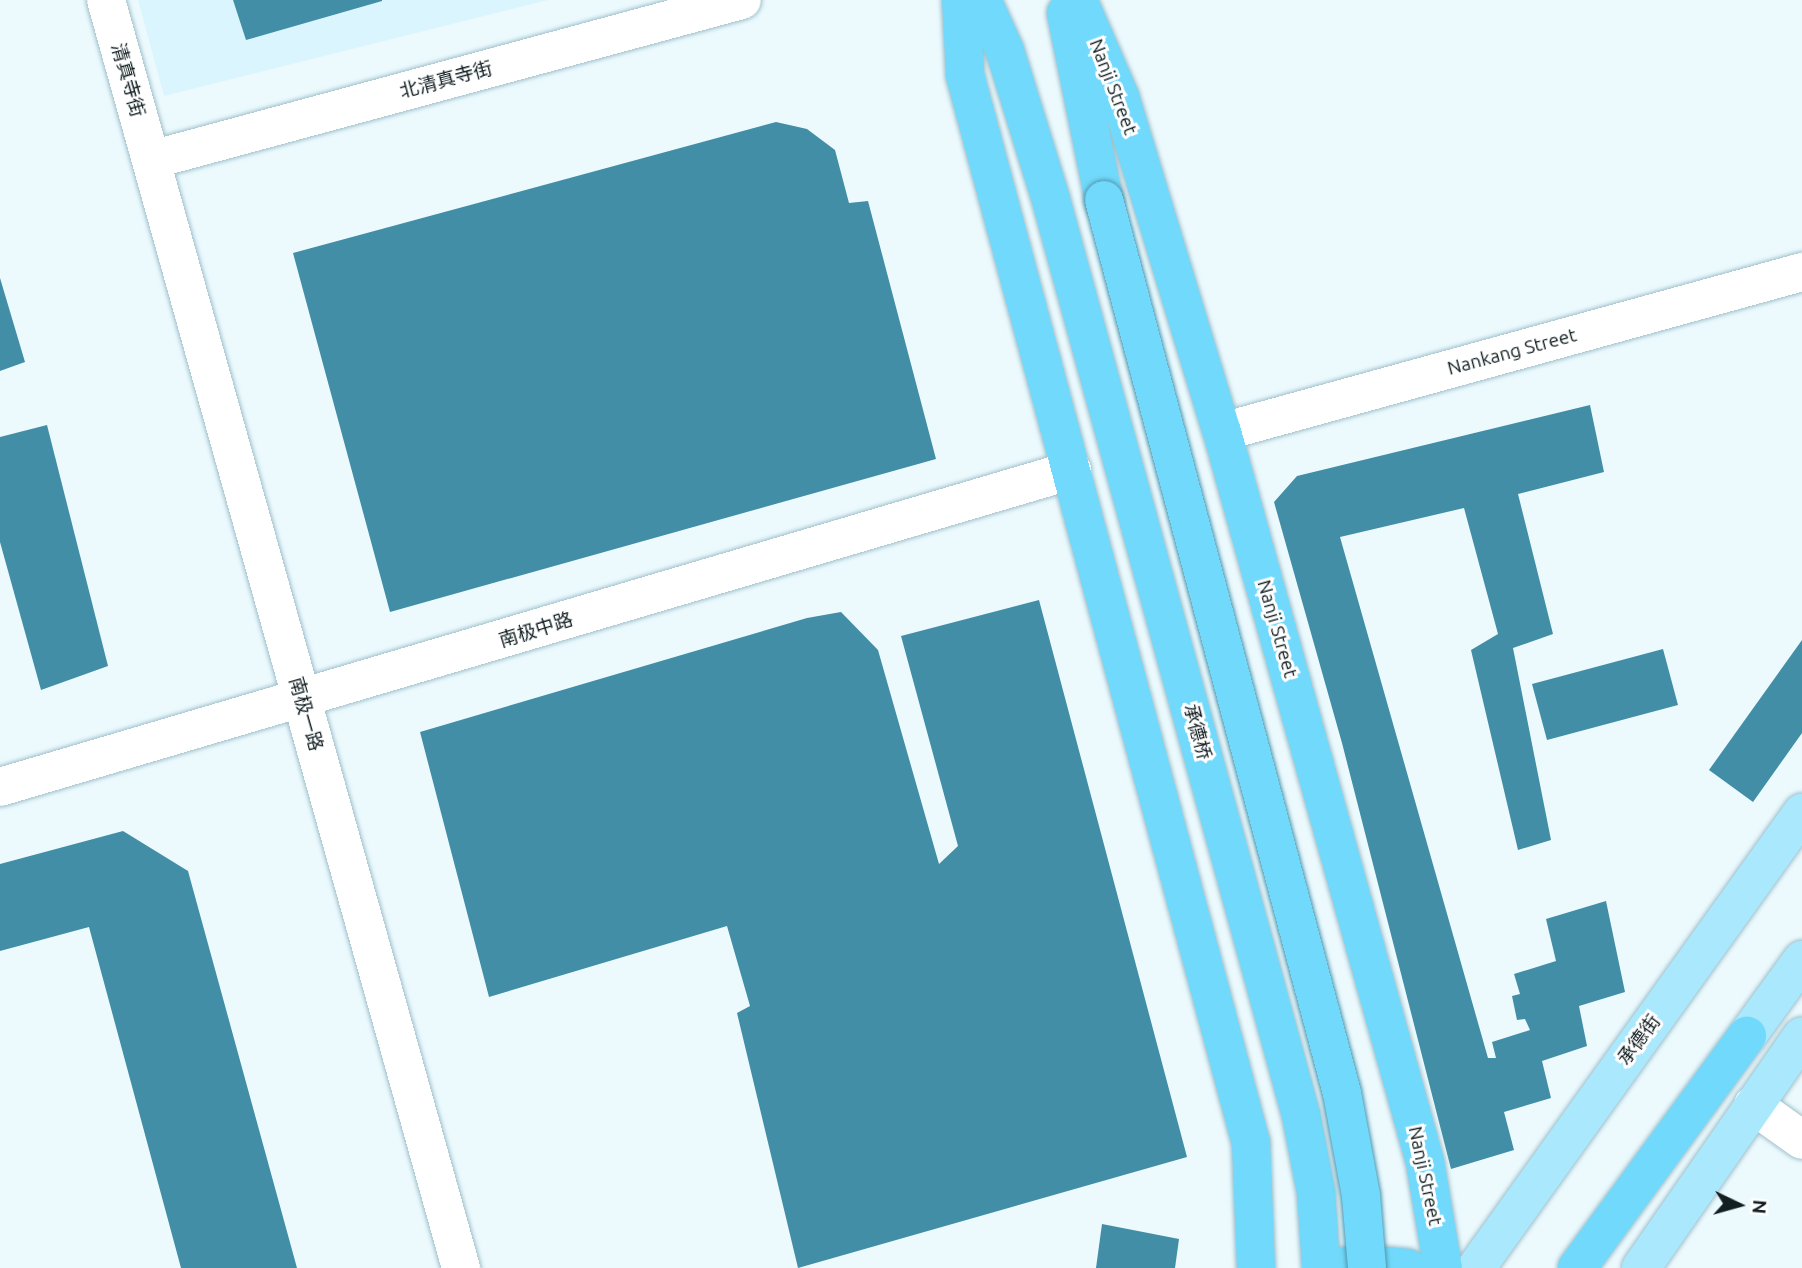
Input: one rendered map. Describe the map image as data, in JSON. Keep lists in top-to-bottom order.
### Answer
{
  "streets": {
    "highway": ["Nanji Street", "承德桥"],
    "main road": ["承德街"],
    "street": [
      "清真寺街",
      "北清真寺街",
      "Nankang Street",
      "南极中路",
      "南极一路"
    ]
  },
  "crossings": [
    ["清真寺街", "北清真寺街"],
    ["清真寺街", "南极一路"],
    ["北清真寺街", "南极一路"],
    ["Nanji Street", "Nankang Street"],
    ["南极中路", "南极一路"]
  ],
  "north": "right"
}
